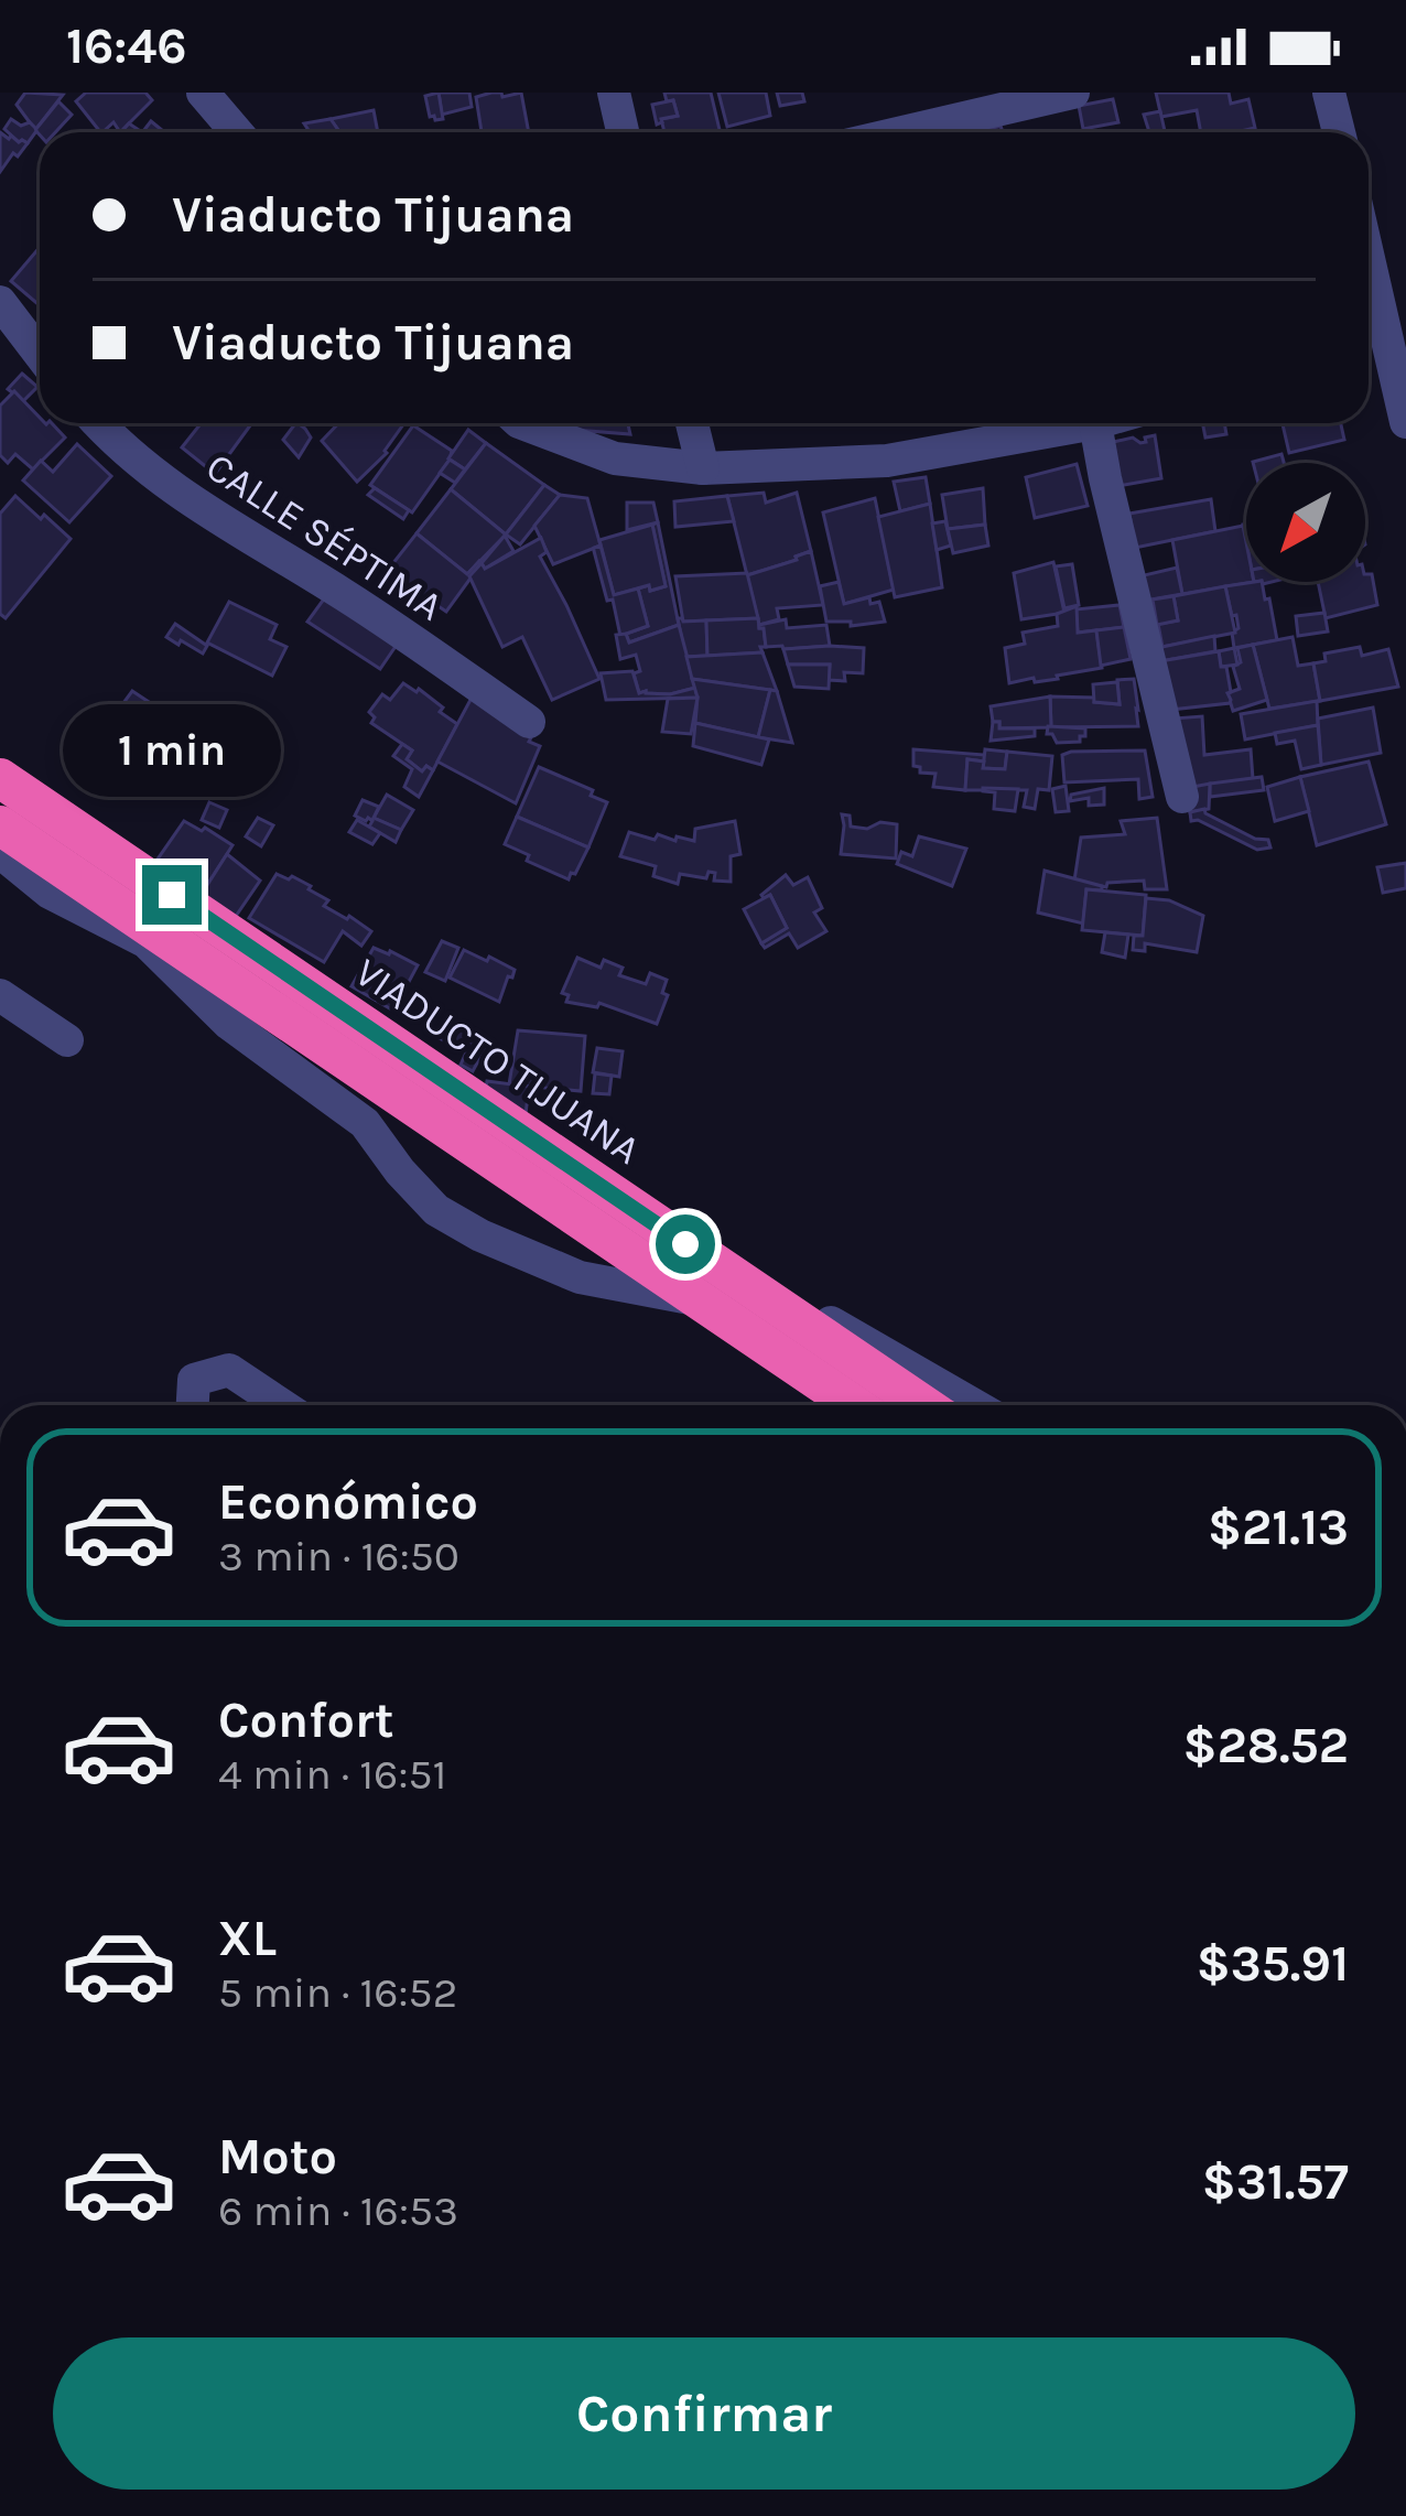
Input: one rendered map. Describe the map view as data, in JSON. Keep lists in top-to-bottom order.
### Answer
{
  "streets": {
    "highway": ["VIADUCTO TIJUANA"],
    "street": ["CALLE SÉPTIMA"]
  },
  "north": "bottom left",
  "page": {
    "status": "16:46",
    "banner": ["Viaducto Tijuana", "Viaducto Tijuana"],
    "bubble": "1 min",
    "list": [
      {
        "name": "Económico",
        "note": "3 min · 16:50",
        "value": "$21.13"
      },
      {
        "name": "Confort",
        "note": "4 min · 16:51",
        "value": "$28.52"
      },
      {
        "name": "XL",
        "note": "5 min · 16:52",
        "value": "$35.91"
      },
      {
        "name": "Moto",
        "note": "6 min · 16:53",
        "value": "$31.57"
      }
    ],
    "buttons": "Confirmar"
  }
}
